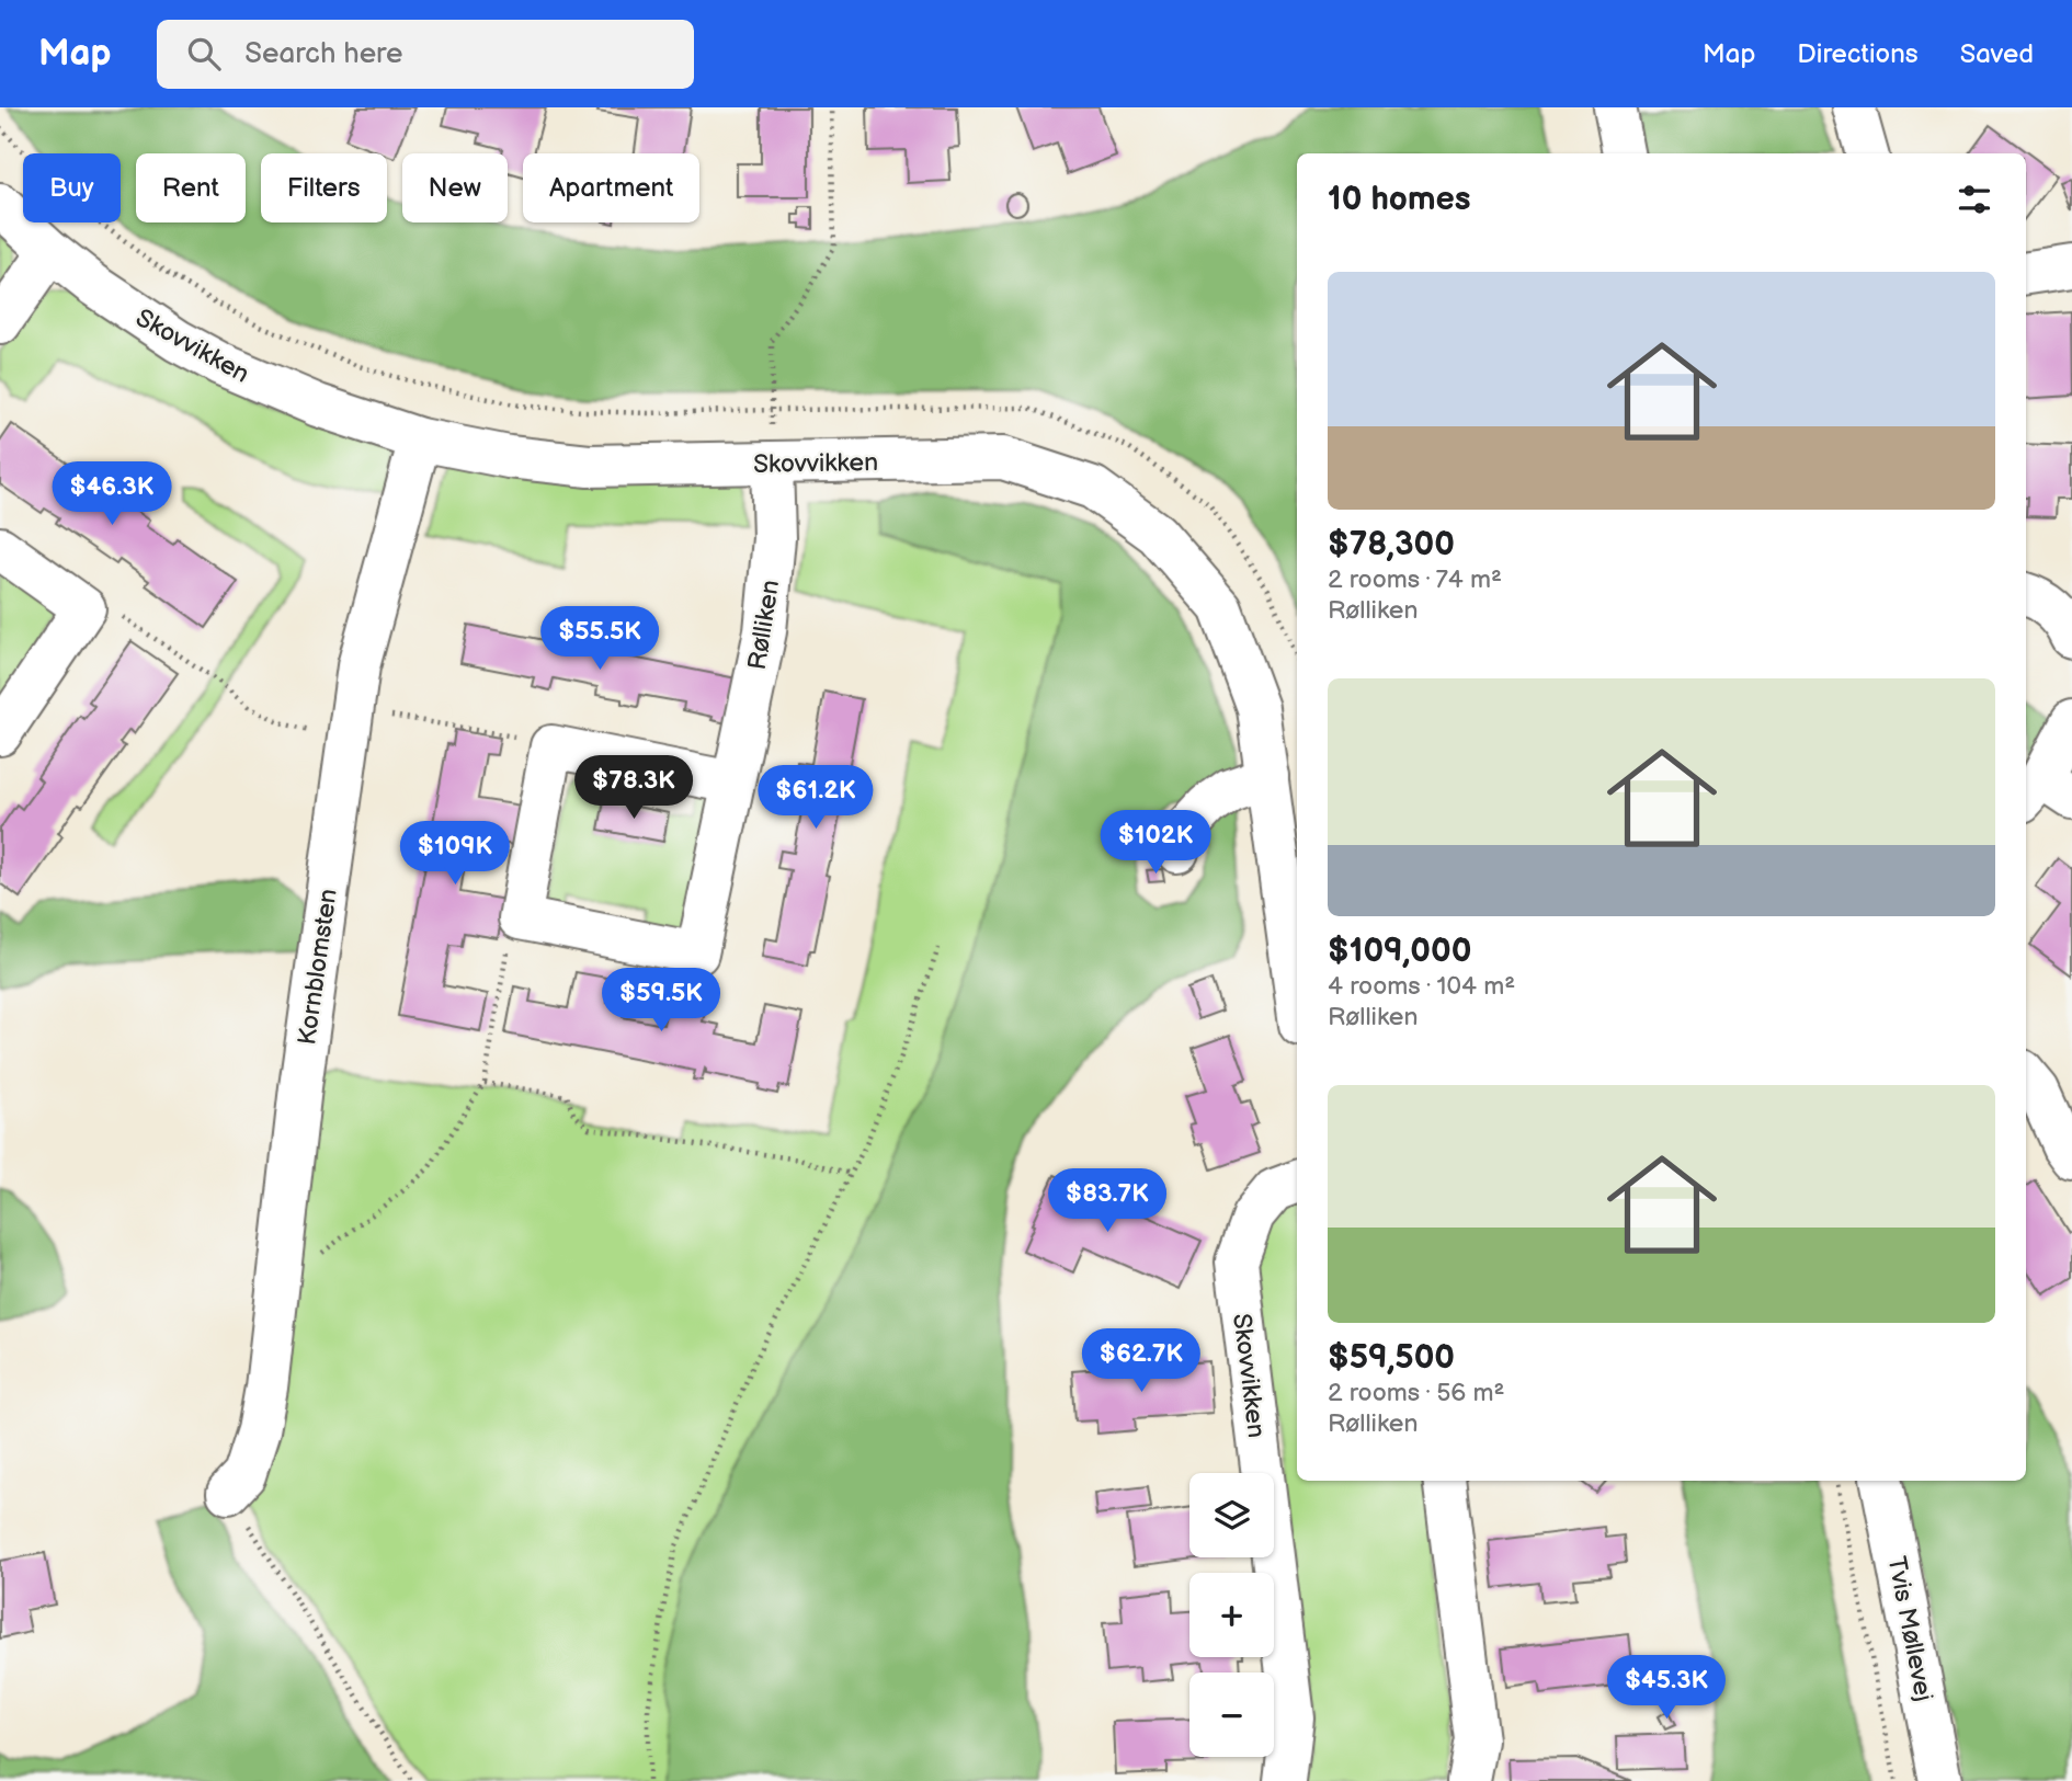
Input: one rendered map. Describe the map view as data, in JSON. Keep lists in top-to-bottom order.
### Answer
{
  "streets": {
    "street": [
      "Skovvikken",
      "Rølliken",
      "Kornblomsten",
      "Tvis Møllevej"
    ]
  },
  "crossings": [
    ["Skovvikken", "Rølliken"],
    ["Skovvikken", "Kornblomsten"]
  ],
  "page": {
    "header": "Map",
    "search": "Search here",
    "nav": ["Map", "Directions", "Saved"],
    "chip": [
      "Buy",
      "Rent",
      "Filters",
      "New",
      "Apartment"
    ],
    "heading": "10 homes",
    "list": [
      {
        "name": "$78,300",
        "note": "2 rooms · 74 m² · Rølliken"
      },
      {
        "name": "$109,000",
        "note": "4 rooms · 104 m² · Rølliken"
      },
      {
        "name": "$59,500",
        "note": "2 rooms · 56 m² · Rølliken"
      }
    ],
    "price": [
      "$46.3K",
      "$55.5K",
      "$78.3K",
      "$61.2K",
      "$102K",
      "$109K",
      "$59.5K",
      "$83.7K",
      "$62.7K",
      "$45.3K"
    ],
    "map_buttons": ["+", "−"]
  }
}
